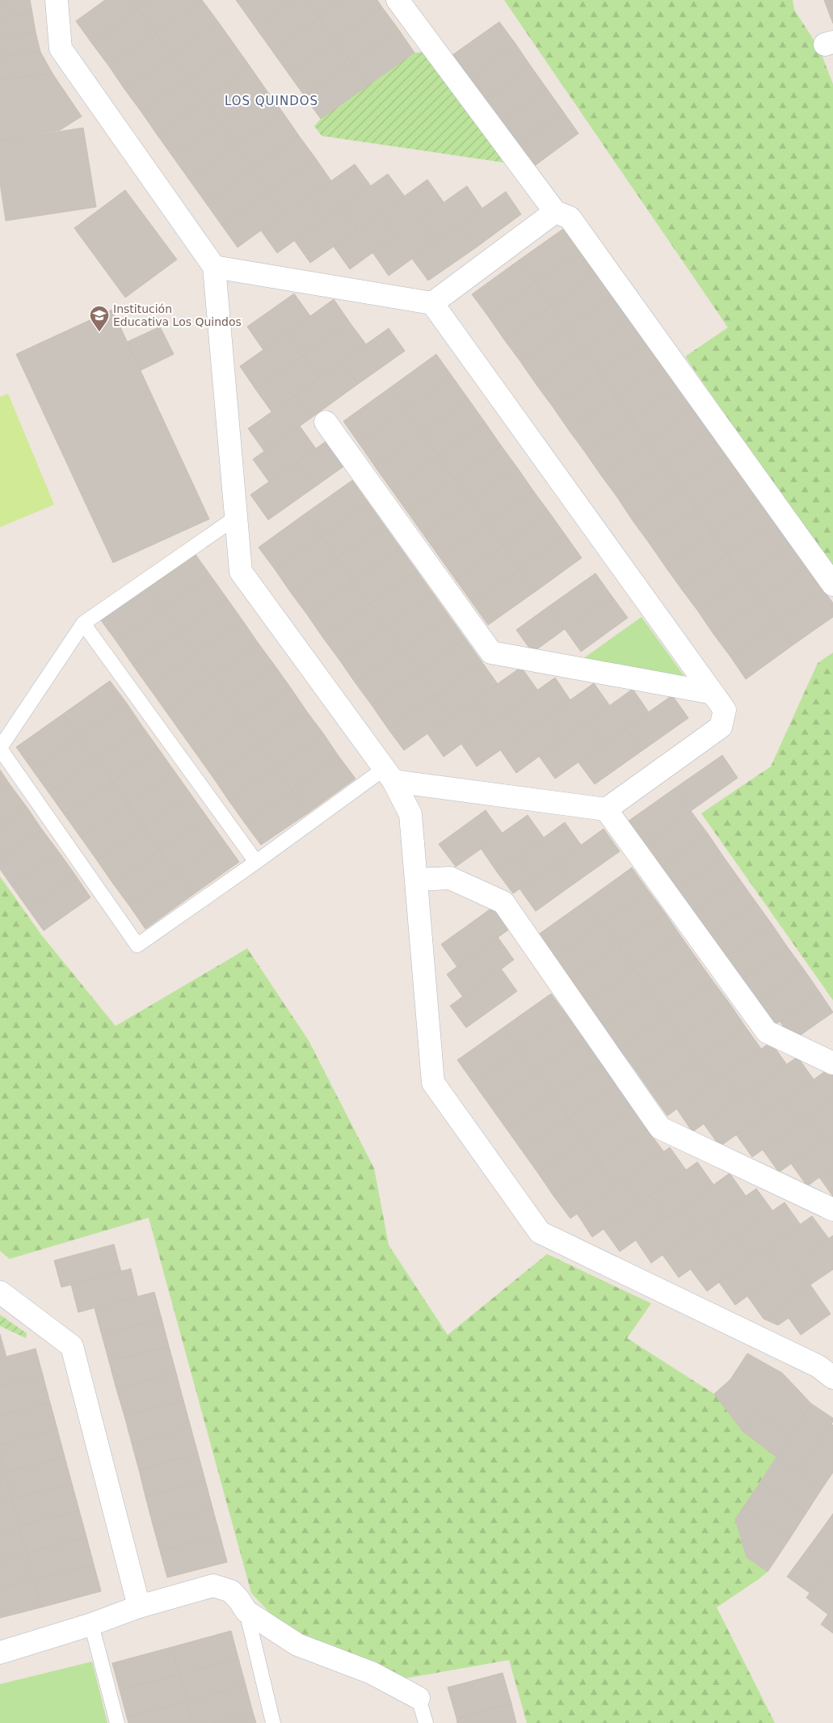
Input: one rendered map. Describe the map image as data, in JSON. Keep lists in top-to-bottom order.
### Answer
{
  "districts": ["LOS QUINDOS"],
  "places": {
    "school or university": ["Institución Educativa Los Quindos"]
  }
}
